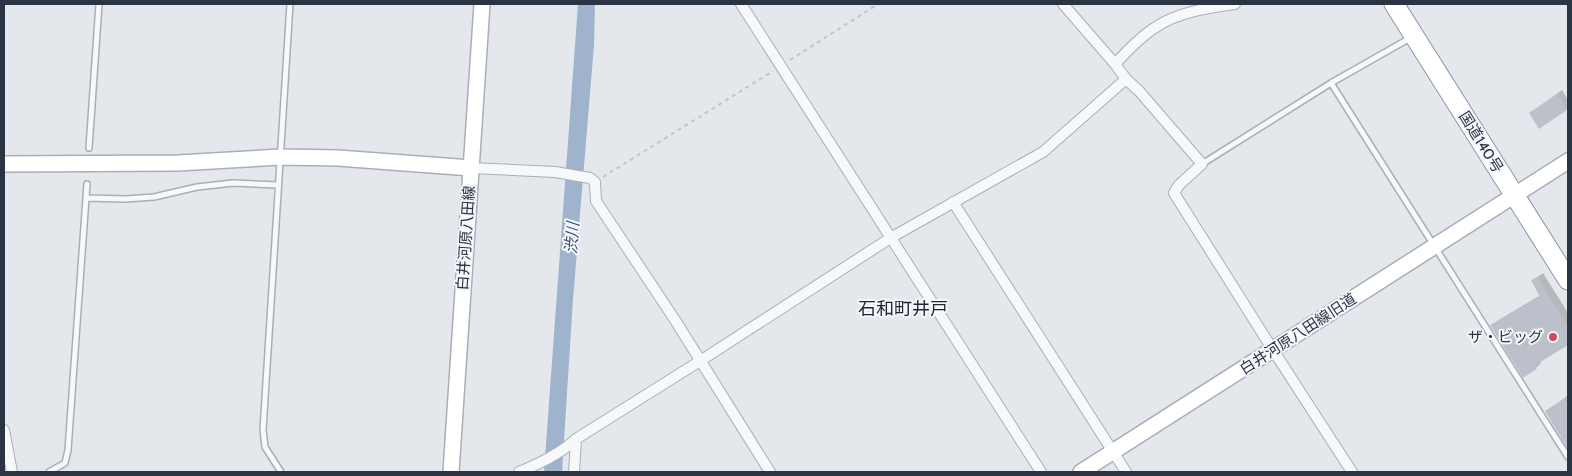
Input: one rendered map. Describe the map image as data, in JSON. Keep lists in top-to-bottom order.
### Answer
{
  "streets": {
    "highway": ["国道140号"],
    "street": ["白井河原八田線", "白井河原八田線旧道"]
  },
  "crossings": [
    ["国道140号", "白井河原八田線旧道"]
  ],
  "districts": ["石和町井戸"],
  "water": ["渋川"],
  "places": ["ザ・ビッグ"]
}
